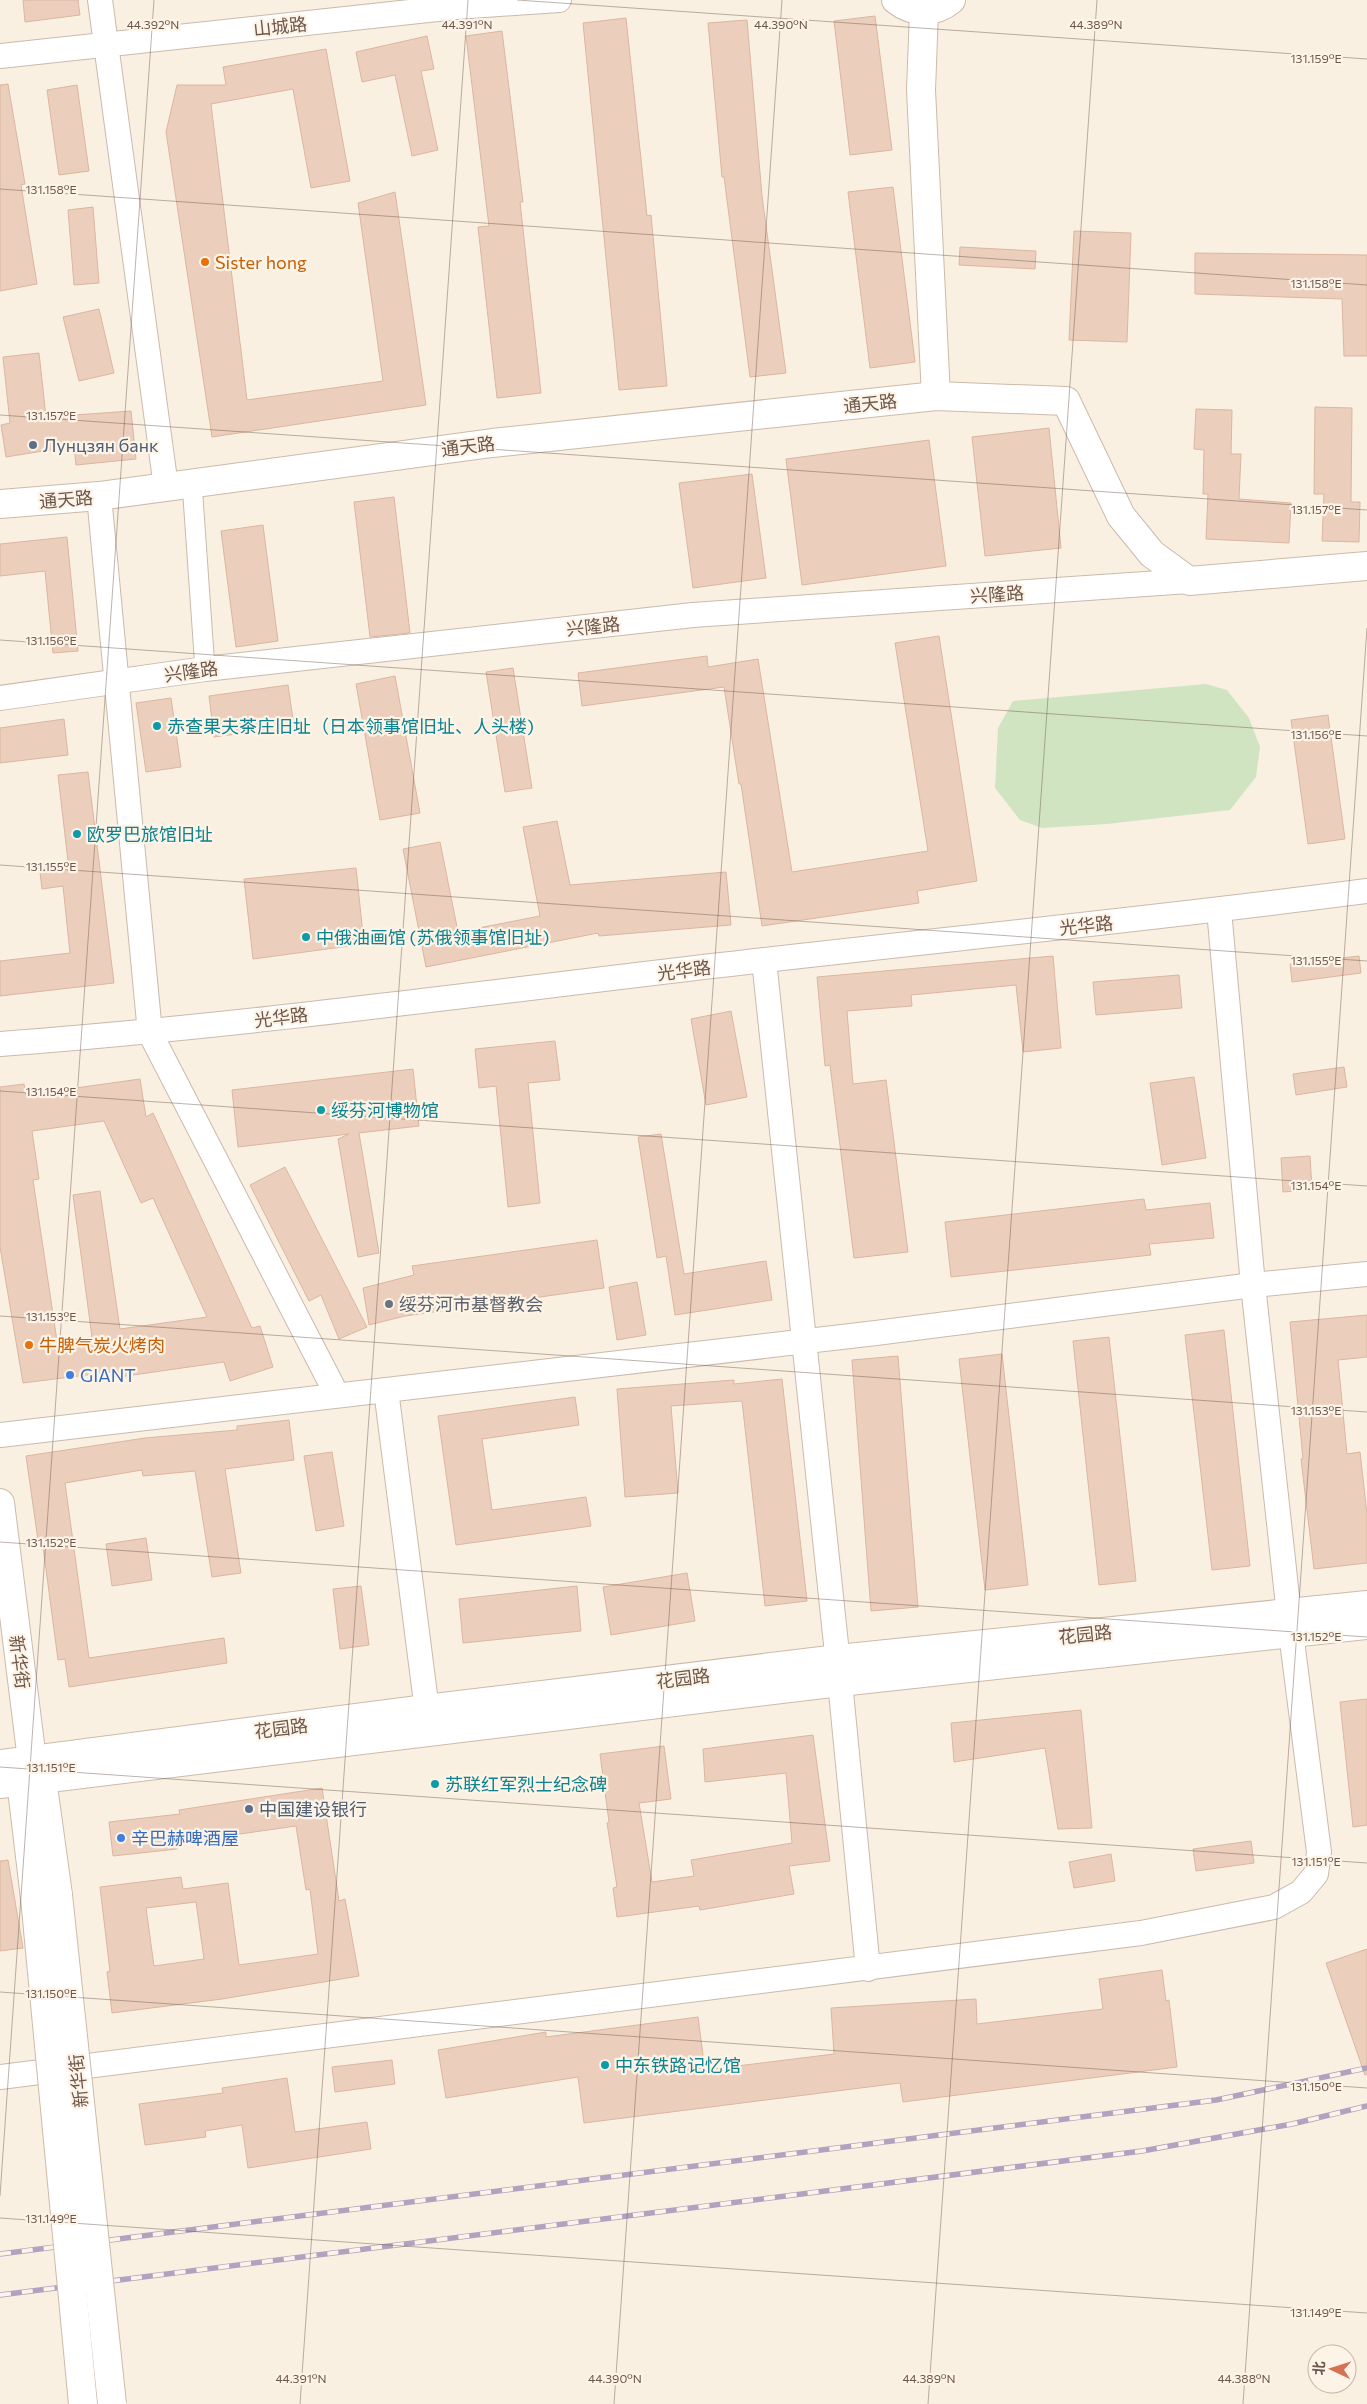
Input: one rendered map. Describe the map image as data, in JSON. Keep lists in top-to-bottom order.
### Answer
{
  "streets": {
    "main road": ["通天路", "花园路", "新华街"],
    "street": ["山城路", "兴隆路", "光华路"]
  },
  "crossings": [
    ["通天路", "兴隆路"],
    ["花园路", "新华街"]
  ],
  "places": [
    "Sister hong",
    "Лунцзян банк",
    "赤查果夫茶庄旧址（日本领事馆旧址、人头楼)",
    "欧罗巴旅馆旧址",
    "中俄油画馆 (苏俄领事馆旧址)",
    "绥芬河博物馆",
    "绥芬河市基督教会",
    "牛脾气炭火烤肉",
    "GIANT",
    "苏联红军烈士纪念碑",
    "中国建设银行",
    "辛巴赫啤酒屋",
    "中东铁路记忆馆"
  ],
  "north": "left",
  "coordinates": [
    "44.392°N",
    "44.391°N",
    "44.390°N",
    "44.389°N",
    "131.159°E",
    "131.158°E",
    "131.157°E",
    "131.156°E",
    "131.155°E",
    "131.154°E",
    "131.153°E",
    "131.152°E",
    "131.151°E",
    "131.150°E",
    "131.149°E",
    "44.388°N"
  ]
}
